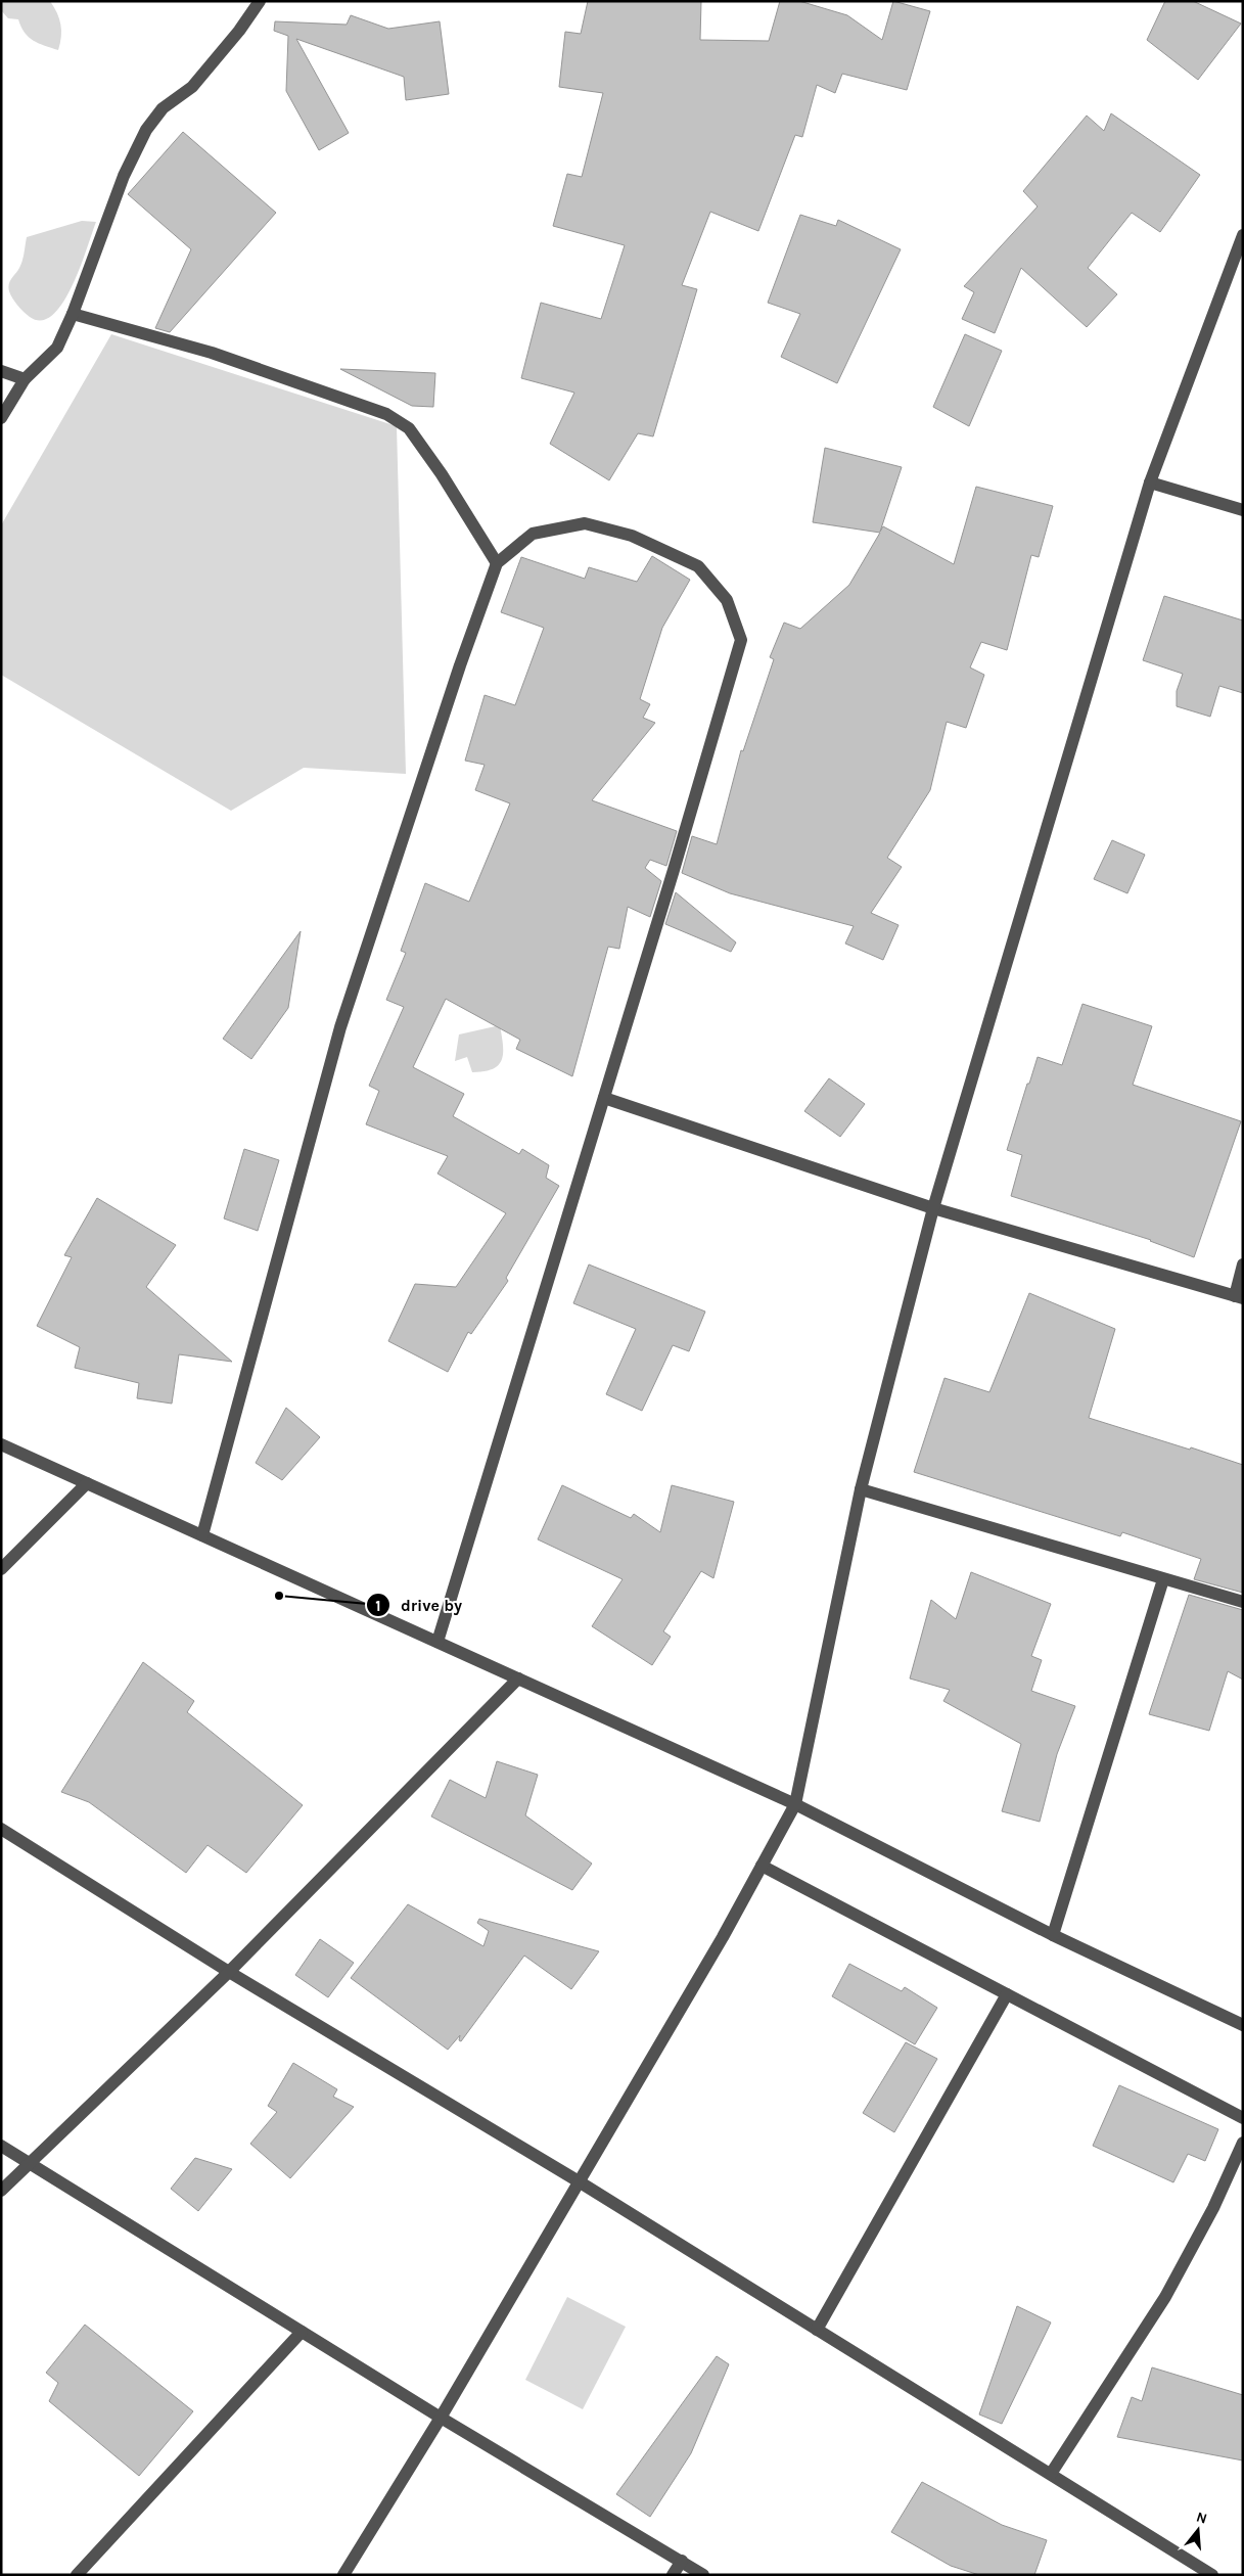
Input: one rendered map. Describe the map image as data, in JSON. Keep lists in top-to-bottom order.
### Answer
{
  "places": ["drive by"],
  "north": "top"
}
